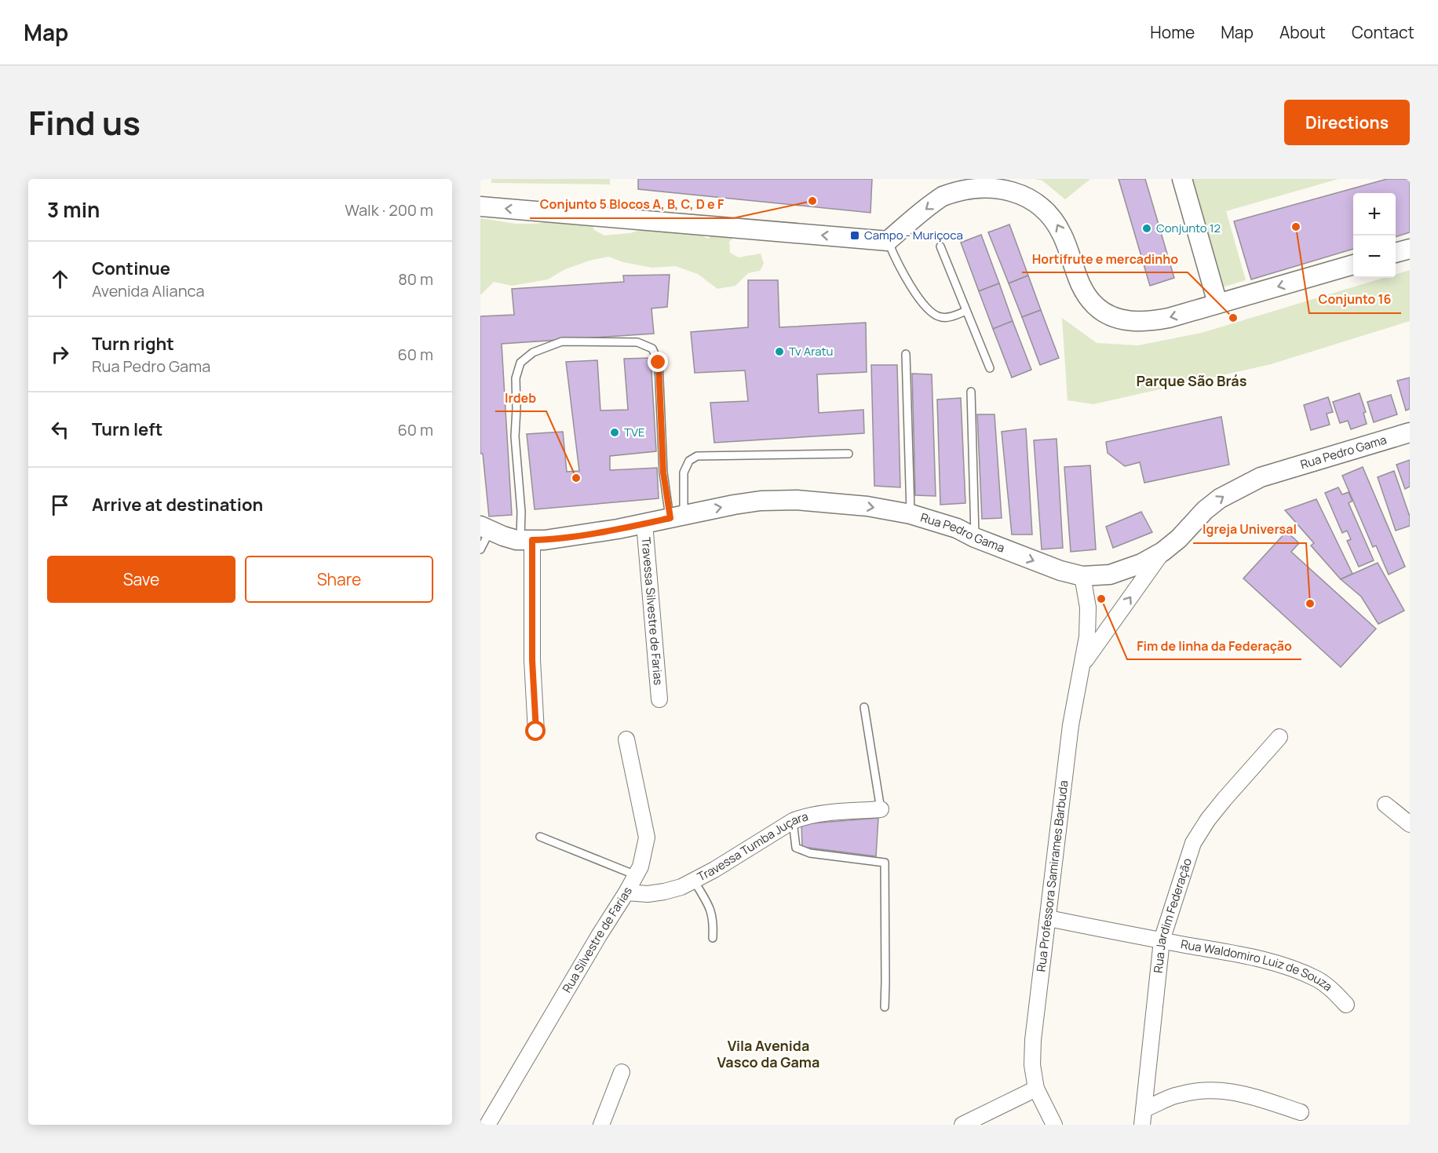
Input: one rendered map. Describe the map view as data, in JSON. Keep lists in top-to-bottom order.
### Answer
{
  "streets": {
    "street": [
      "Rua Pedro Gama",
      "Travessa Silvestre de Farias",
      "Travessa Tumba Juçara",
      "Rua Professora Samirames Barbuda",
      "Rua Jardim Federação",
      "Rua Silvestre de Farias",
      "Rua Waldomiro Luiz de Souza"
    ]
  },
  "crossings": [
    ["Rua Pedro Gama", "Travessa Silvestre de Farias"],
    ["Rua Pedro Gama", "Rua Professora Samirames Barbuda"],
    ["Travessa Tumba Juçara", "Rua Silvestre de Farias"],
    ["Rua Professora Samirames Barbuda", "Rua Waldomiro Luiz de Souza"],
    ["Rua Jardim Federação", "Rua Waldomiro Luiz de Souza"]
  ],
  "one_way": ["Rua Pedro Gama"],
  "districts": ["Parque São Brás", "Vila Avenida Vasco da Gama"],
  "places": {
    "other": [
      "Conjunto 5 Blocos A, B, C, D e F",
      "Conjunto 16",
      "Conjunto 12",
      "Hortifrute e mercadinho",
      "Tv Aratu",
      "TVE",
      "Irdeb",
      "Fim de linha da Federação",
      "Igreja Universal"
    ],
    "transit": ["Campo - Muriçoca"]
  },
  "page": {
    "header": "Map",
    "nav": [
      "Home",
      "Map",
      "About",
      "Contact"
    ],
    "title": "Find us",
    "buttons": [
      "Directions",
      ["Save", "Share"]
    ],
    "heading": ["3 min", "Walk · 200 m"],
    "map_buttons": ["+", "−"],
    "list": [
      ["Continue", "Avenida Alianca", "80 m"],
      ["Turn right", "Rua Pedro Gama", "60 m"],
      ["Turn left", "60 m"],
      "Arrive at destination"
    ]
  }
}
